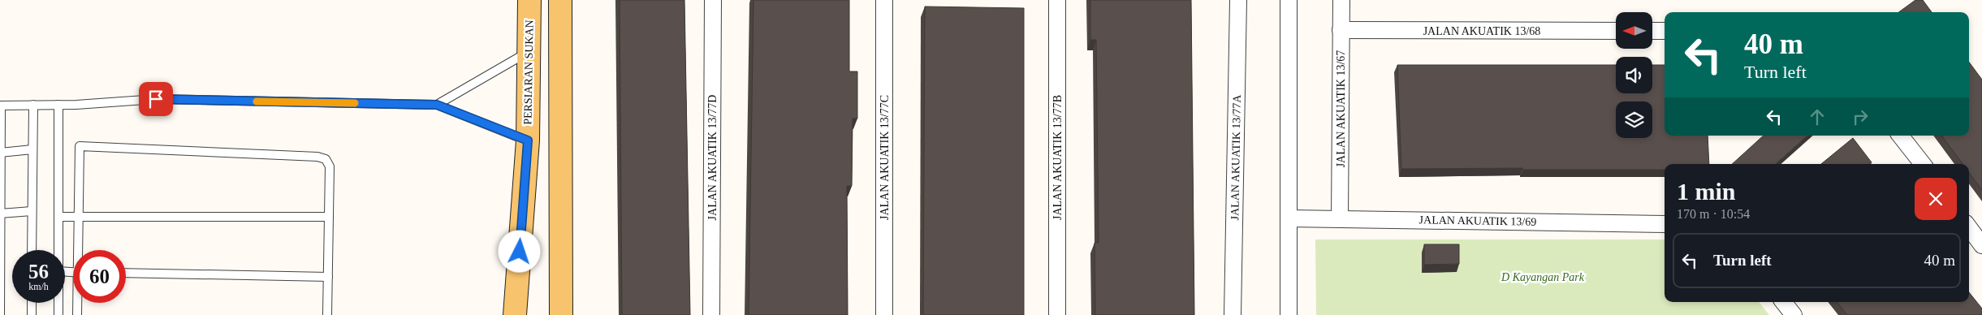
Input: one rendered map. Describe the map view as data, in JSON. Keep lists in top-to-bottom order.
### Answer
{
  "streets": {
    "main road": ["PERSIARAN SUKAN"],
    "street": [
      "JALAN AKUATIK 13/68",
      "JALAN AKUATIK 13/67",
      "JALAN AKUATIK 13/77D",
      "JALAN AKUATIK 13/77C",
      "JALAN AKUATIK 13/77B",
      "JALAN AKUATIK 13/77A",
      "JALAN AKUATIK 13/69"
    ]
  },
  "crossings": [
    ["JALAN AKUATIK 13/68", "JALAN AKUATIK 13/67"],
    ["JALAN AKUATIK 13/67", "JALAN AKUATIK 13/69"]
  ],
  "parks": ["D Kayangan Park"],
  "north": "left",
  "page": {
    "turn": ["40 m", "Turn left"],
    "heading": ["1 min", "170 m · 10:54"],
    "list": [
      {
        "name": "Turn left",
        "value": "40 m"
      }
    ],
    "speed": "56 km/h",
    "limit": "60"
  }
}
